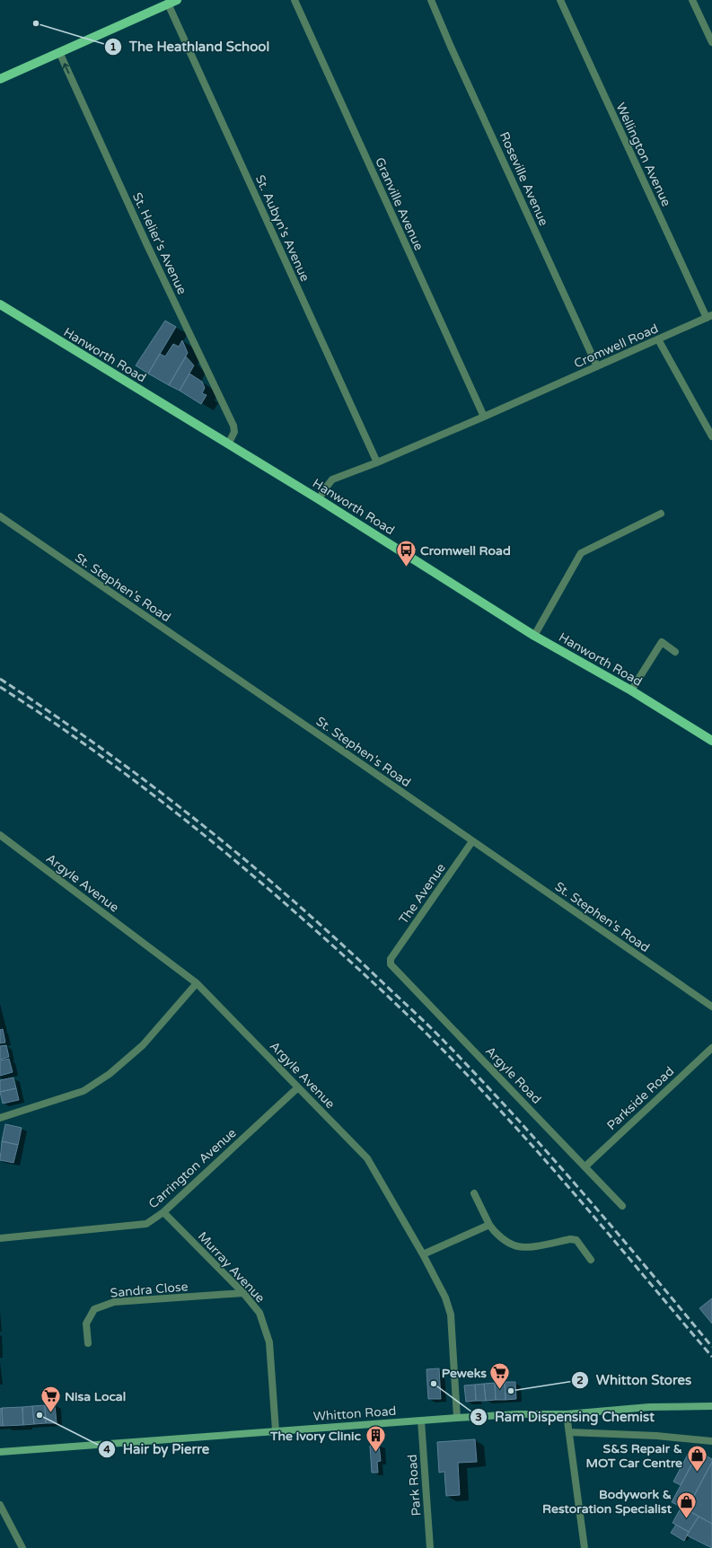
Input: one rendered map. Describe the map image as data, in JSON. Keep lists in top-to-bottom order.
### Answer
{
  "streets": {
    "main road": ["Hanworth Road", "Whitton Road"],
    "street": [
      "Wellington Avenue",
      "Roseville Avenue",
      "Granville Avenue",
      "St. Aubyn's Avenue",
      "St. Helier's Avenue",
      "Cromwell Road",
      "St. Stephen's Road",
      "Argyle Avenue",
      "The Avenue",
      "Argyle Road",
      "Parkside Road",
      "Carrington Avenue",
      "Murray Avenue",
      "Sandra Close",
      "Park Road"
    ]
  },
  "crossings": [
    ["Wellington Avenue", "Cromwell Road"],
    ["Roseville Avenue", "Cromwell Road"],
    ["Granville Avenue", "Cromwell Road"],
    ["St. Aubyn's Avenue", "Cromwell Road"],
    ["St. Helier's Avenue", "Hanworth Road"],
    ["Cromwell Road", "Hanworth Road"],
    ["St. Stephen's Road", "The Avenue"],
    ["Argyle Avenue", "Carrington Avenue"],
    ["Argyle Avenue", "Whitton Road"],
    ["The Avenue", "Argyle Road"],
    ["Argyle Road", "Parkside Road"],
    ["Carrington Avenue", "Murray Avenue"],
    ["Murray Avenue", "Sandra Close"],
    ["Murray Avenue", "Whitton Road"],
    ["Whitton Road", "Park Road"]
  ],
  "one_way": ["St. Helier's Avenue"],
  "places": {
    "other": [
      "The Heathland School",
      "Ram Dispensing Chemist",
      "Whitton Stores",
      "Hair by Pierre"
    ],
    "bus stop": ["Cromwell Road"],
    "supermarket": ["Peweks", "Nisa Local"],
    "building": ["The Ivory Clinic"],
    "shop": ["S&S Repair & MOT Car Centre", "Bodywork & Restoration Specialist"]
  }
}
